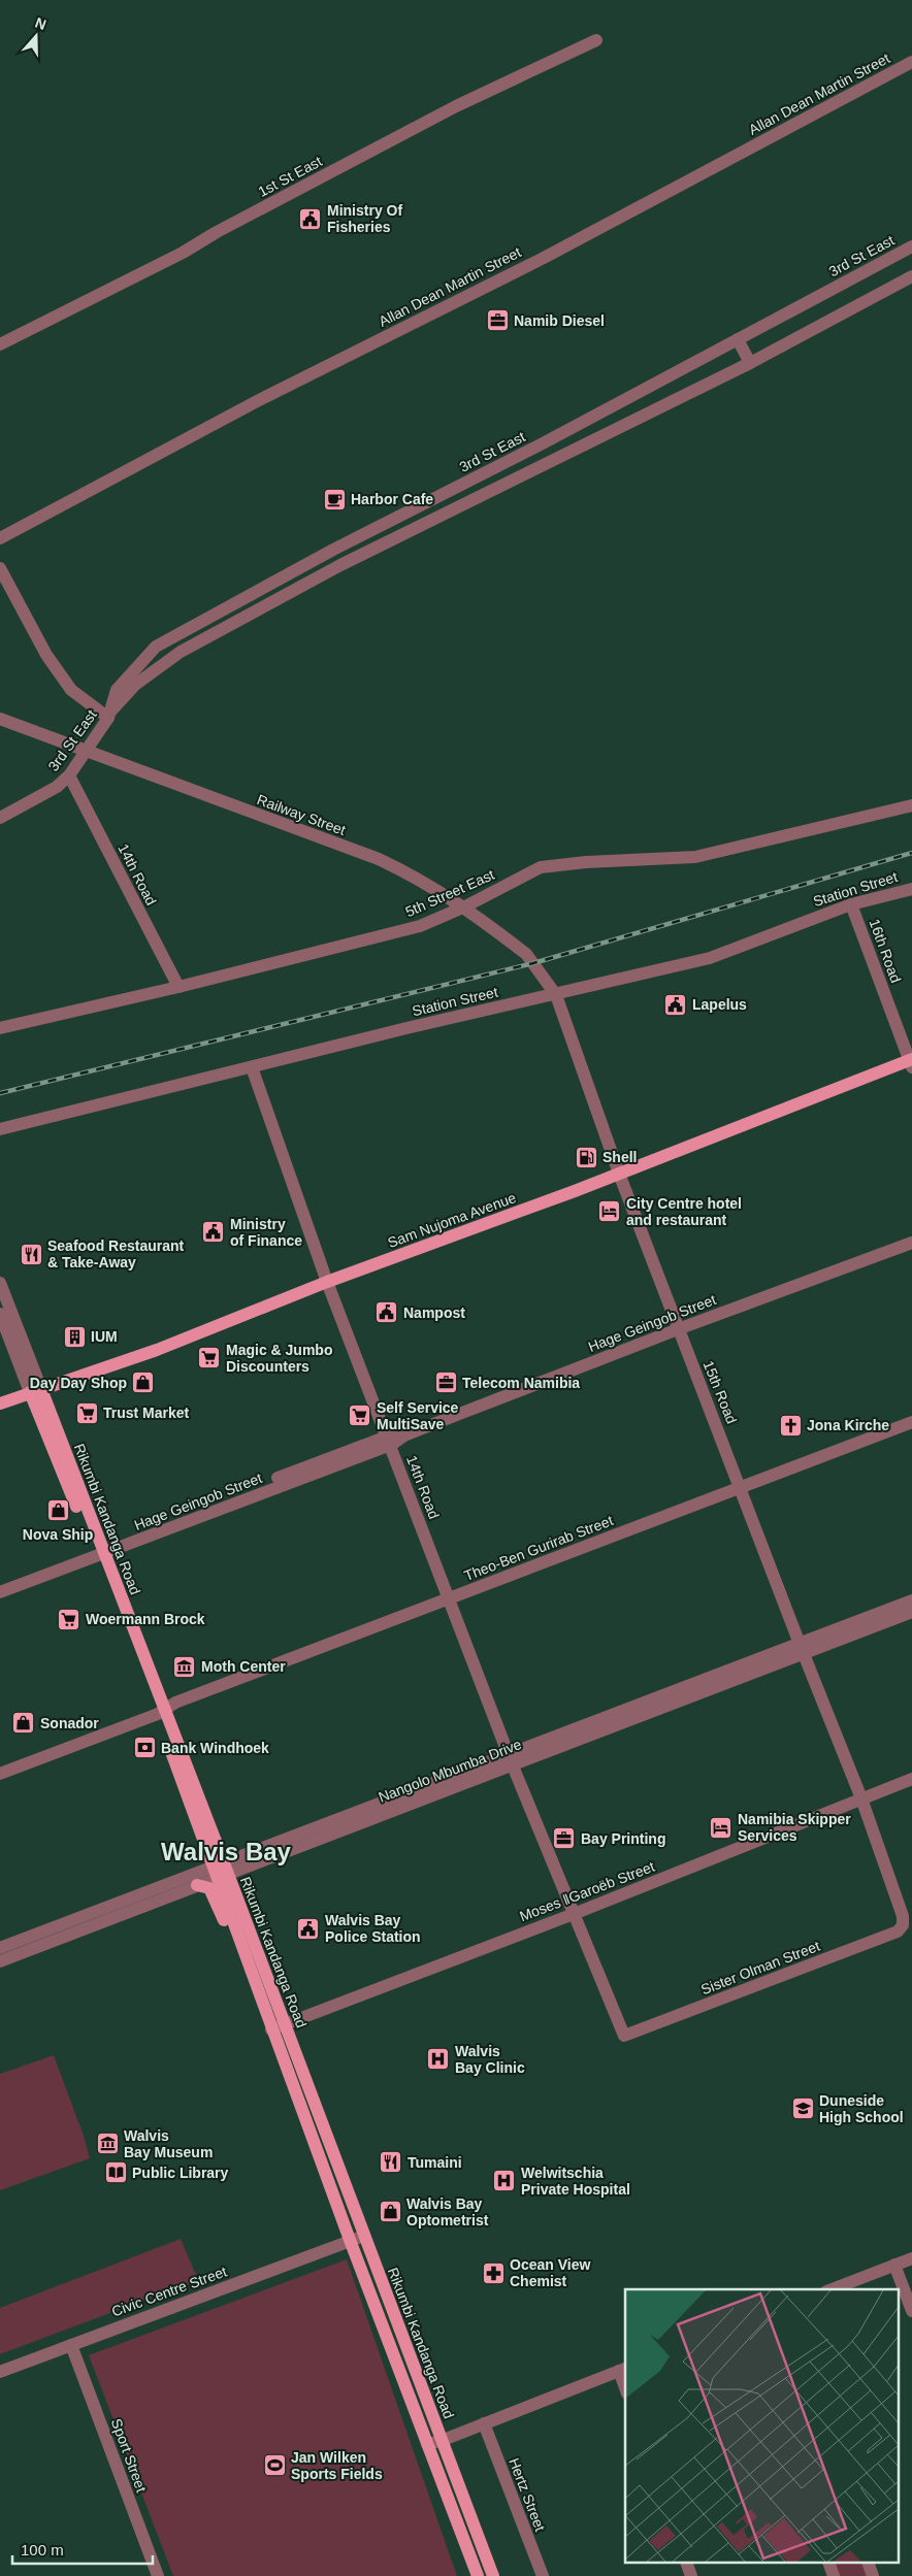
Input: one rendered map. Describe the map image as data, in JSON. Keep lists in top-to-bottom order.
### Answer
{
  "streets": {
    "main road": ["Sam Nujoma Avenue", "Rikumbi Kandanga Road"],
    "street": [
      "Allan Dean Martin Street",
      "1st St East",
      "3rd St East",
      "Railway Street",
      "14th Road",
      "Station Street",
      "5th Street East",
      "16th Road",
      "Hage Geingob Street",
      "15th Road",
      "Theo-Ben Gurirab Street",
      "Nangolo Mbumba Drive",
      "Moses ǁGaroëb Street",
      "Sister Olman Street",
      "Civic Centre Street",
      "Sport Street",
      "Hertz Street"
    ]
  },
  "crossings": [
    ["3rd St East", "Railway Street"],
    ["3rd St East", "14th Road"],
    ["Railway Street", "Station Street"],
    ["Railway Street", "5th Street East"],
    ["Railway Street", "15th Road"],
    ["14th Road", "Station Street"],
    ["14th Road", "5th Street East"],
    ["14th Road", "Sam Nujoma Avenue"],
    ["14th Road", "Hage Geingob Street"],
    ["14th Road", "Theo-Ben Gurirab Street"],
    ["14th Road", "Nangolo Mbumba Drive"],
    ["14th Road", "Moses ǁGaroëb Street"],
    ["14th Road", "Sister Olman Street"],
    ["Station Street", "16th Road"],
    ["Station Street", "15th Road"],
    ["16th Road", "Sam Nujoma Avenue"],
    ["Sam Nujoma Avenue", "15th Road"],
    ["Sam Nujoma Avenue", "Rikumbi Kandanga Road"],
    ["Hage Geingob Street", "15th Road"],
    ["Hage Geingob Street", "Rikumbi Kandanga Road"],
    ["15th Road", "Theo-Ben Gurirab Street"],
    ["15th Road", "Nangolo Mbumba Drive"],
    ["15th Road", "Moses ǁGaroëb Street"],
    ["15th Road", "Sister Olman Street"],
    ["Rikumbi Kandanga Road", "Theo-Ben Gurirab Street"],
    ["Rikumbi Kandanga Road", "Nangolo Mbumba Drive"],
    ["Rikumbi Kandanga Road", "Moses ǁGaroëb Street"],
    ["Rikumbi Kandanga Road", "Civic Centre Street"],
    ["Moses ǁGaroëb Street", "Sister Olman Street"],
    ["Civic Centre Street", "Sport Street"]
  ],
  "districts": ["Walvis Bay"],
  "places": {
    "public building": [
      "Ministry Of Fisheries",
      "Lapelus",
      "Ministry of Finance",
      "Nampost",
      "Walvis Bay Police Station"
    ],
    "office": ["Namib Diesel", "Telecom Namibia", "Bay Printing"],
    "cafe": ["Harbor Cafe"],
    "fuel station": ["Shell"],
    "hotel": ["City Centre hotel and restaurant", "Namibia Skipper Services"],
    "restaurant": ["Seafood Restaurant & Take-Away", "Tumaini"],
    "building": ["IUM"],
    "supermarket": [
      "Magic & Jumbo Discounters",
      "Trust Market",
      "Self Service MultiSave",
      "Woermann Brock"
    ],
    "shop": [
      "Day Day Shop",
      "Nova Ship",
      "Sonador",
      "Walvis Bay Optometrist"
    ],
    "church": ["Jona Kirche"],
    "museum": ["Moth Center", "Walvis Bay Museum"],
    "bank": ["Bank Windhoek"],
    "hospital": ["Walvis Bay Clinic", "Welwitschia Private Hospital"],
    "school or university": ["Duneside High School"],
    "library": ["Public Library"],
    "pharmacy": ["Ocean View Chemist"],
    "sports": ["Jan Wilken Sports Fields"]
  },
  "scale_bar": "100 m",
  "north": "top"
}
